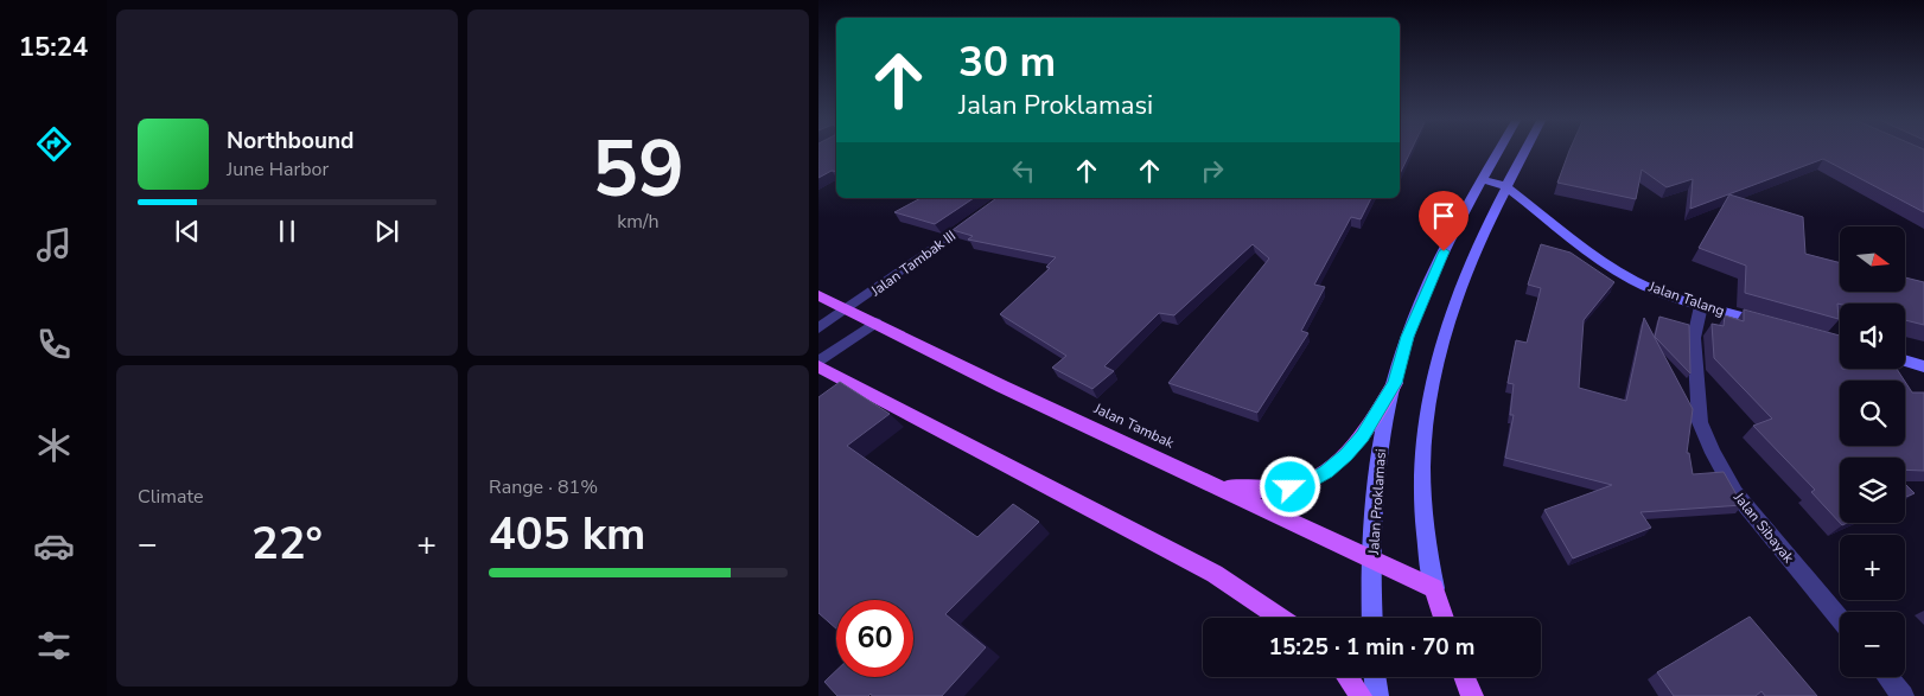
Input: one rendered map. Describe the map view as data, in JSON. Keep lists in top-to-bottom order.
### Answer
{
  "streets": {
    "main road": ["Jalan Talang", "Jalan Tambak", "Jalan Proklamasi"],
    "street": ["Jalan Tambak III", "Jalan Sibayak"]
  },
  "crossings": [
    ["Jalan Tambak III", "Jalan Tambak"],
    ["Jalan Talang", "Jalan Proklamasi"],
    ["Jalan Talang", "Jalan Sibayak"],
    ["Jalan Tambak", "Jalan Proklamasi"]
  ],
  "north": "right",
  "page": {
    "tabs": "15:24",
    "tile": [
      ["59", "km/h"],
      "Climate",
      ["Range · 81%", "405 km"]
    ],
    "turn": ["30 m", "Jalan Proklamasi"],
    "song": ["Northbound", "June Harbor"],
    "map_buttons": ["+", "−"],
    "heat": ["−", "22°", "+"],
    "limit": "60",
    "trip": "15:25 · 1 min · 70 m"
  }
}
